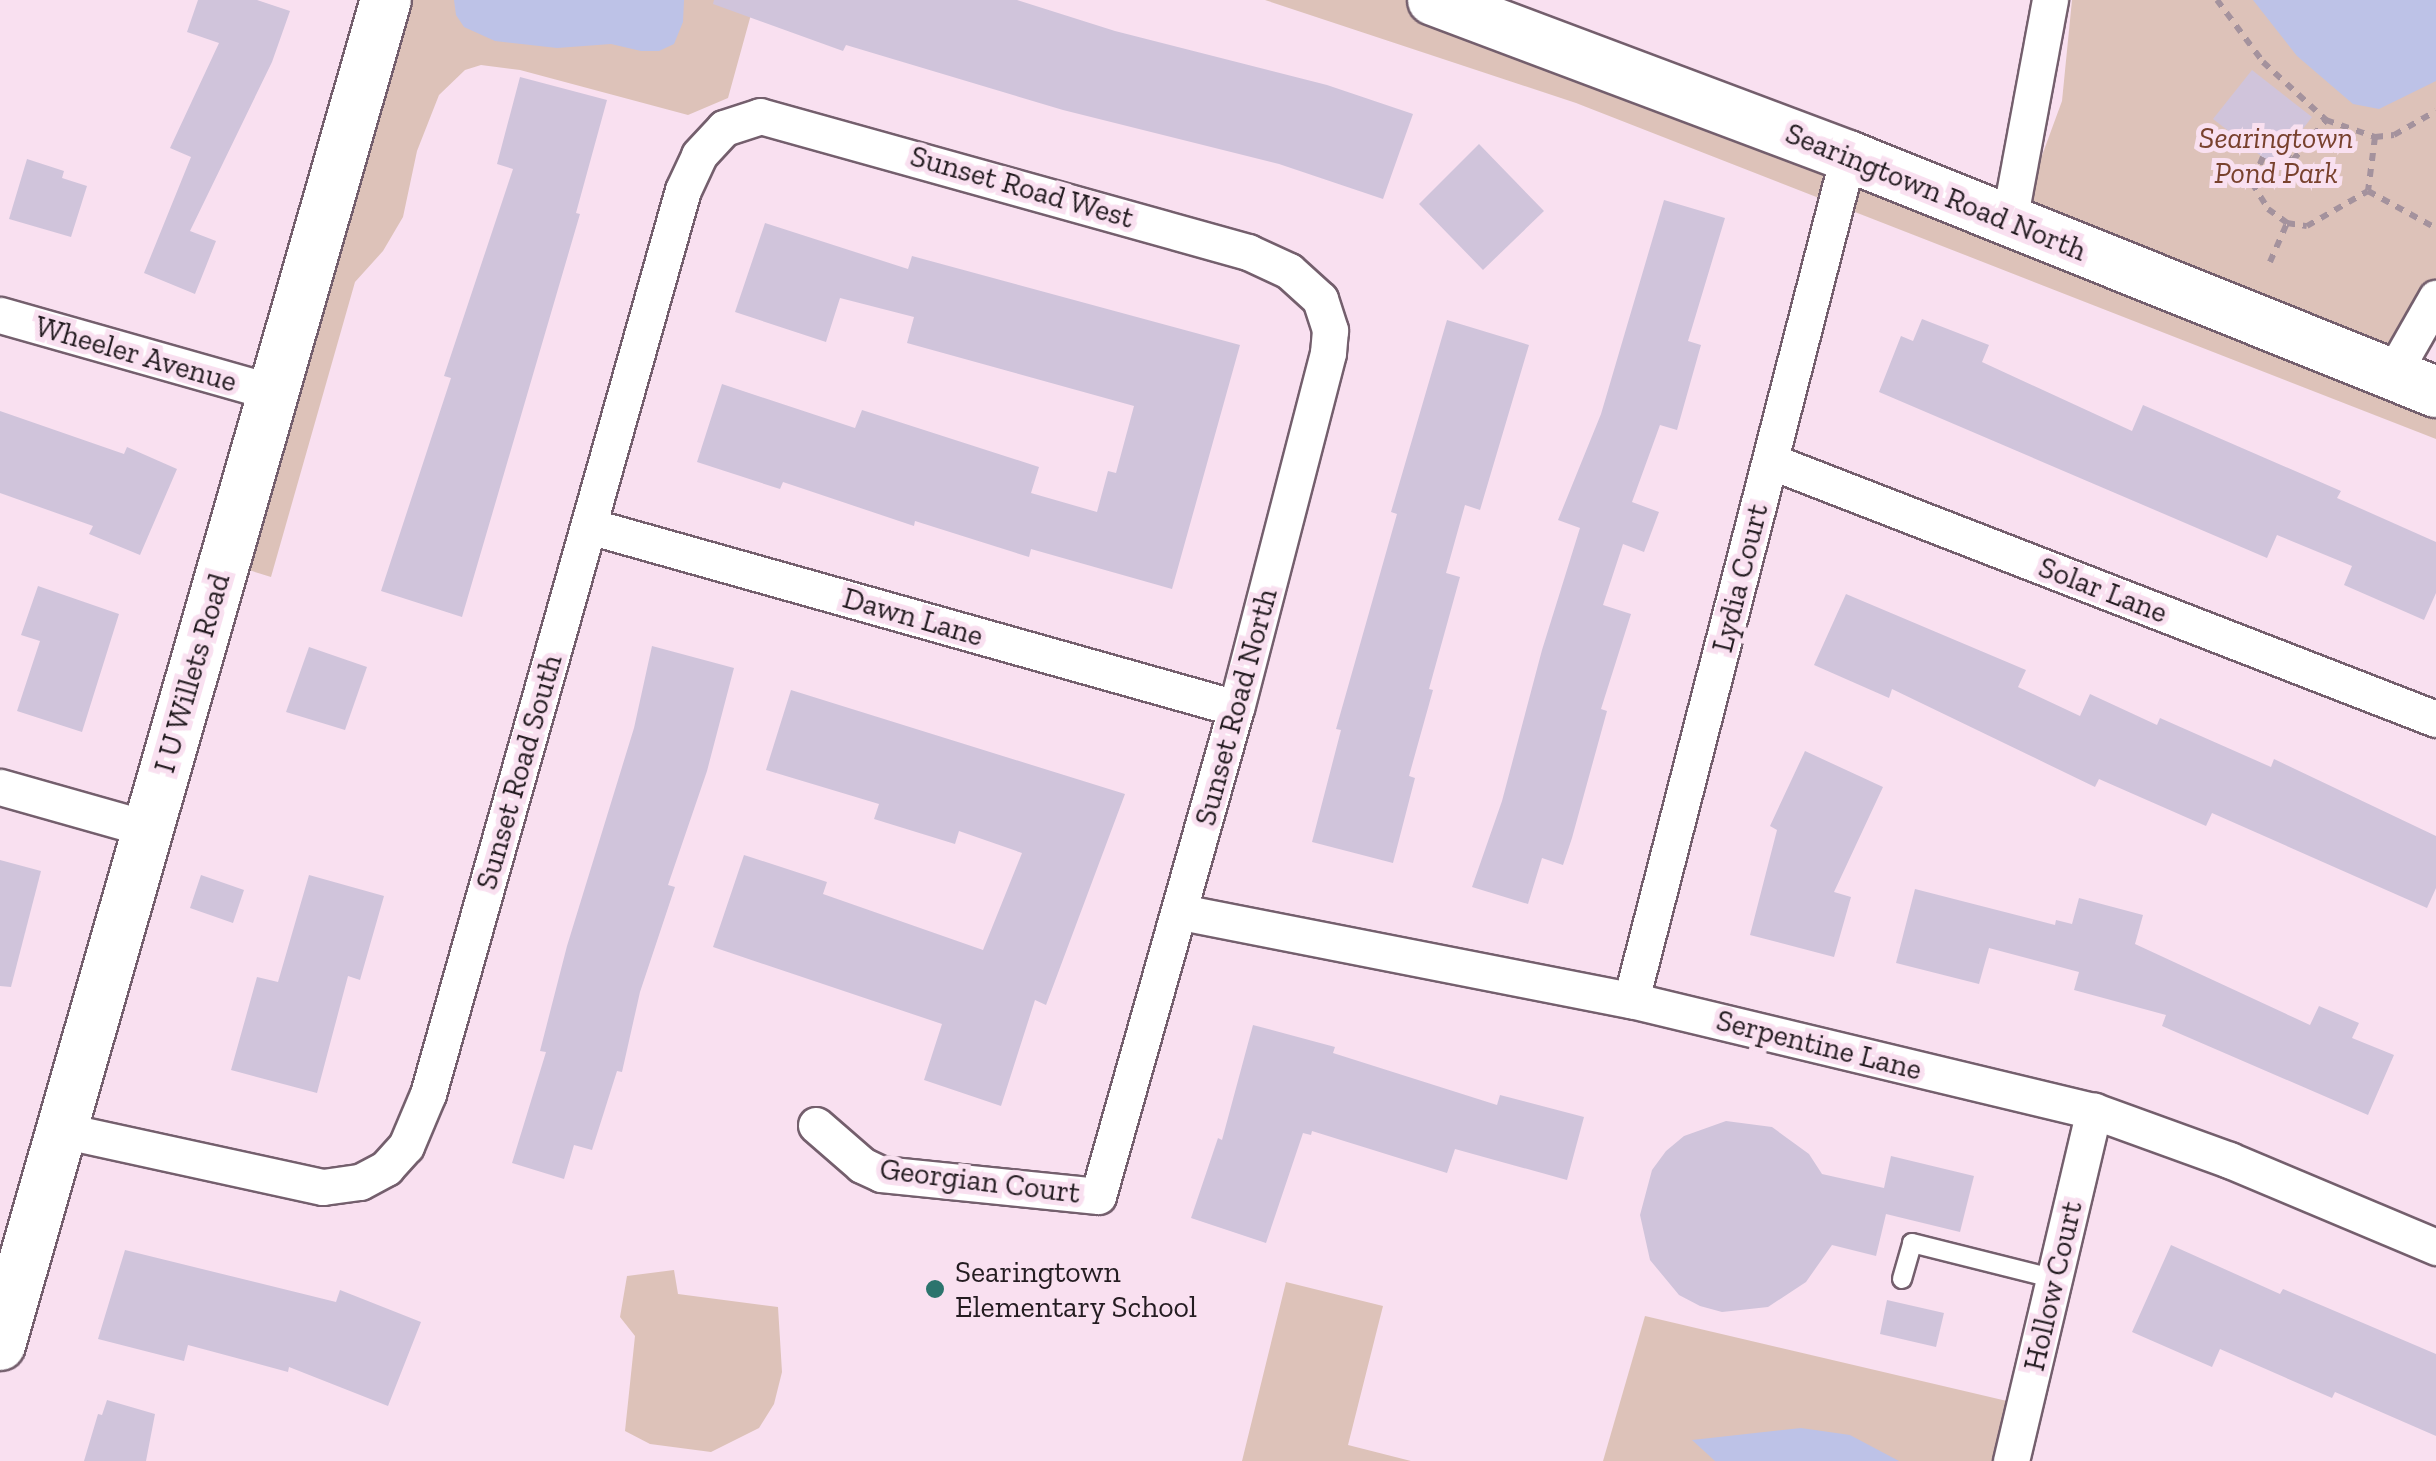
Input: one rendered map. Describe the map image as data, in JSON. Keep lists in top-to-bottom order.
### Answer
{
  "streets": {
    "main road": ["Searingtown Road North", "I U Willets Road"],
    "street": [
      "Sunset Road West",
      "Wheeler Avenue",
      "Lydia Court",
      "Solar Lane",
      "Dawn Lane",
      "Sunset Road North",
      "Sunset Road South",
      "Serpentine Lane",
      "Georgian Court",
      "Hollow Court"
    ]
  },
  "crossings": [
    ["Sunset Road West", "Sunset Road North"],
    ["Sunset Road West", "Sunset Road South"],
    ["Searingtown Road North", "Lydia Court"],
    ["Wheeler Avenue", "I U Willets Road"],
    ["Lydia Court", "Solar Lane"],
    ["Lydia Court", "Serpentine Lane"],
    ["Dawn Lane", "Sunset Road North"],
    ["Dawn Lane", "Sunset Road South"],
    ["I U Willets Road", "Sunset Road South"],
    ["Sunset Road North", "Serpentine Lane"],
    ["Sunset Road North", "Georgian Court"],
    ["Serpentine Lane", "Hollow Court"]
  ],
  "parks": ["Searingtown Pond Park"],
  "places": ["Searingtown Elementary School"]
}
